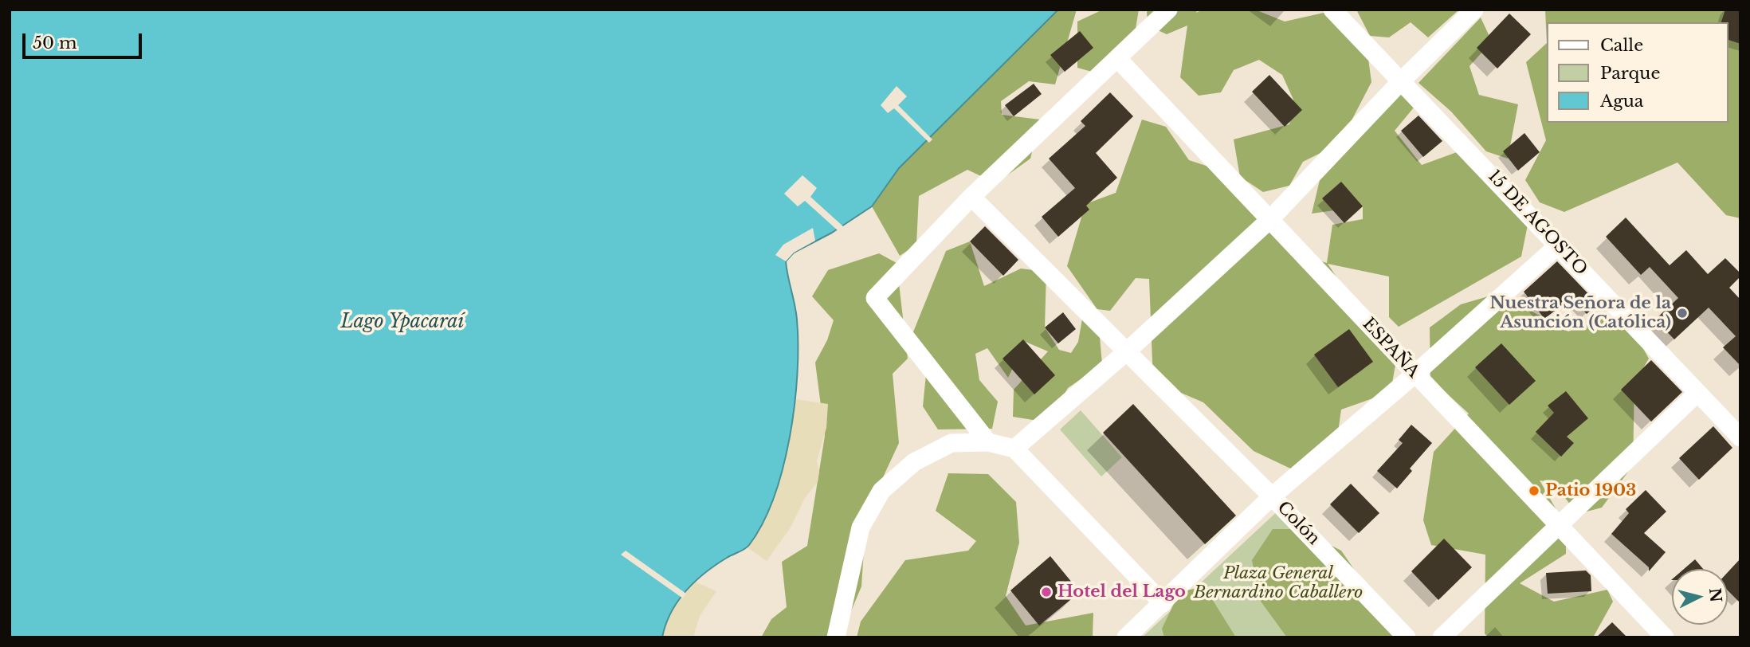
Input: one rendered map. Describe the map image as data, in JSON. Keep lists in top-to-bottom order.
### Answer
{
  "streets": {
    "street": ["15 DE AGOSTO", "ESPAÑA", "Colón"]
  },
  "water": ["Lago Ypacaraí"],
  "parks": ["Plaza General Bernardino Caballero"],
  "places": ["Nuestra Señora de la Asunción (Católica)", "Patio 1903", "Hotel del Lago"],
  "legend": ["Calle", "Parque", "Agua"],
  "scale_bar": "50 m",
  "north": "right"
}
